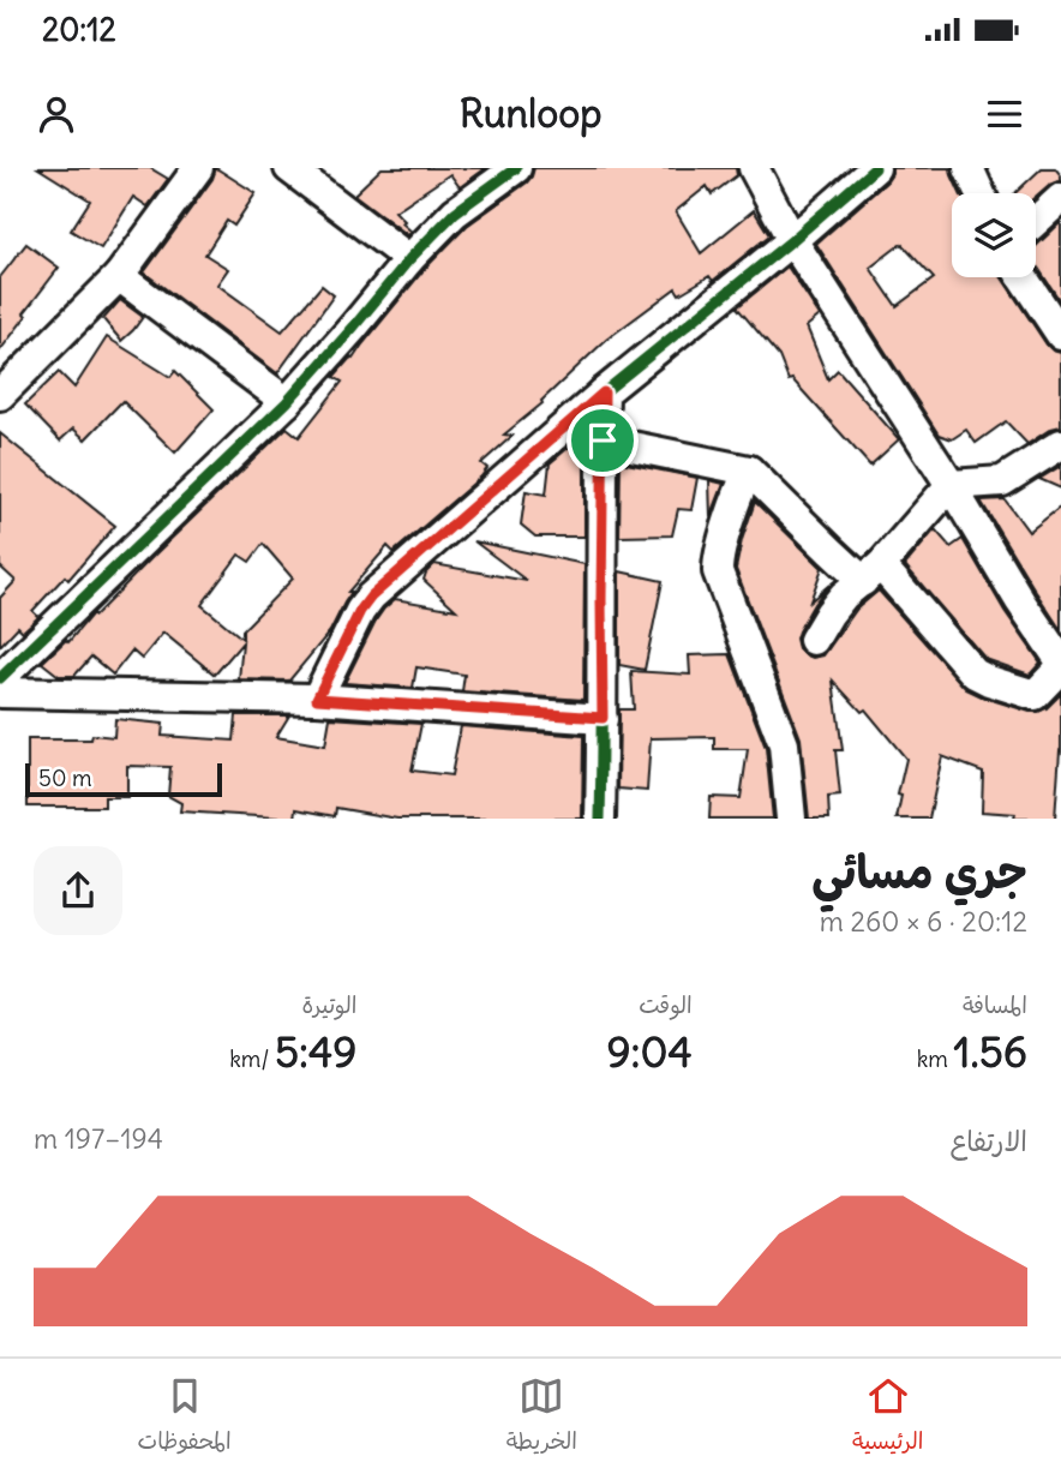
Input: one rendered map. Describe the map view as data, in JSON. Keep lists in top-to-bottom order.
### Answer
{
  "scale_bar": "50 m",
  "page": {
    "status": "20:12",
    "header": "Runloop",
    "scale": "50 m",
    "heading": ["جري مسائي", "20:12 · 6 × 260 m"],
    "stats": [
      ["المسافة", "1.56 km"],
      ["الوقت", "9:04"],
      ["الوتيرة", "5:49 /km"]
    ],
    "chart": ["الارتفاع", "194–197 m"],
    "tabs": ["الرئيسية", "الخريطة", "المحفوظات"]
  }
}
